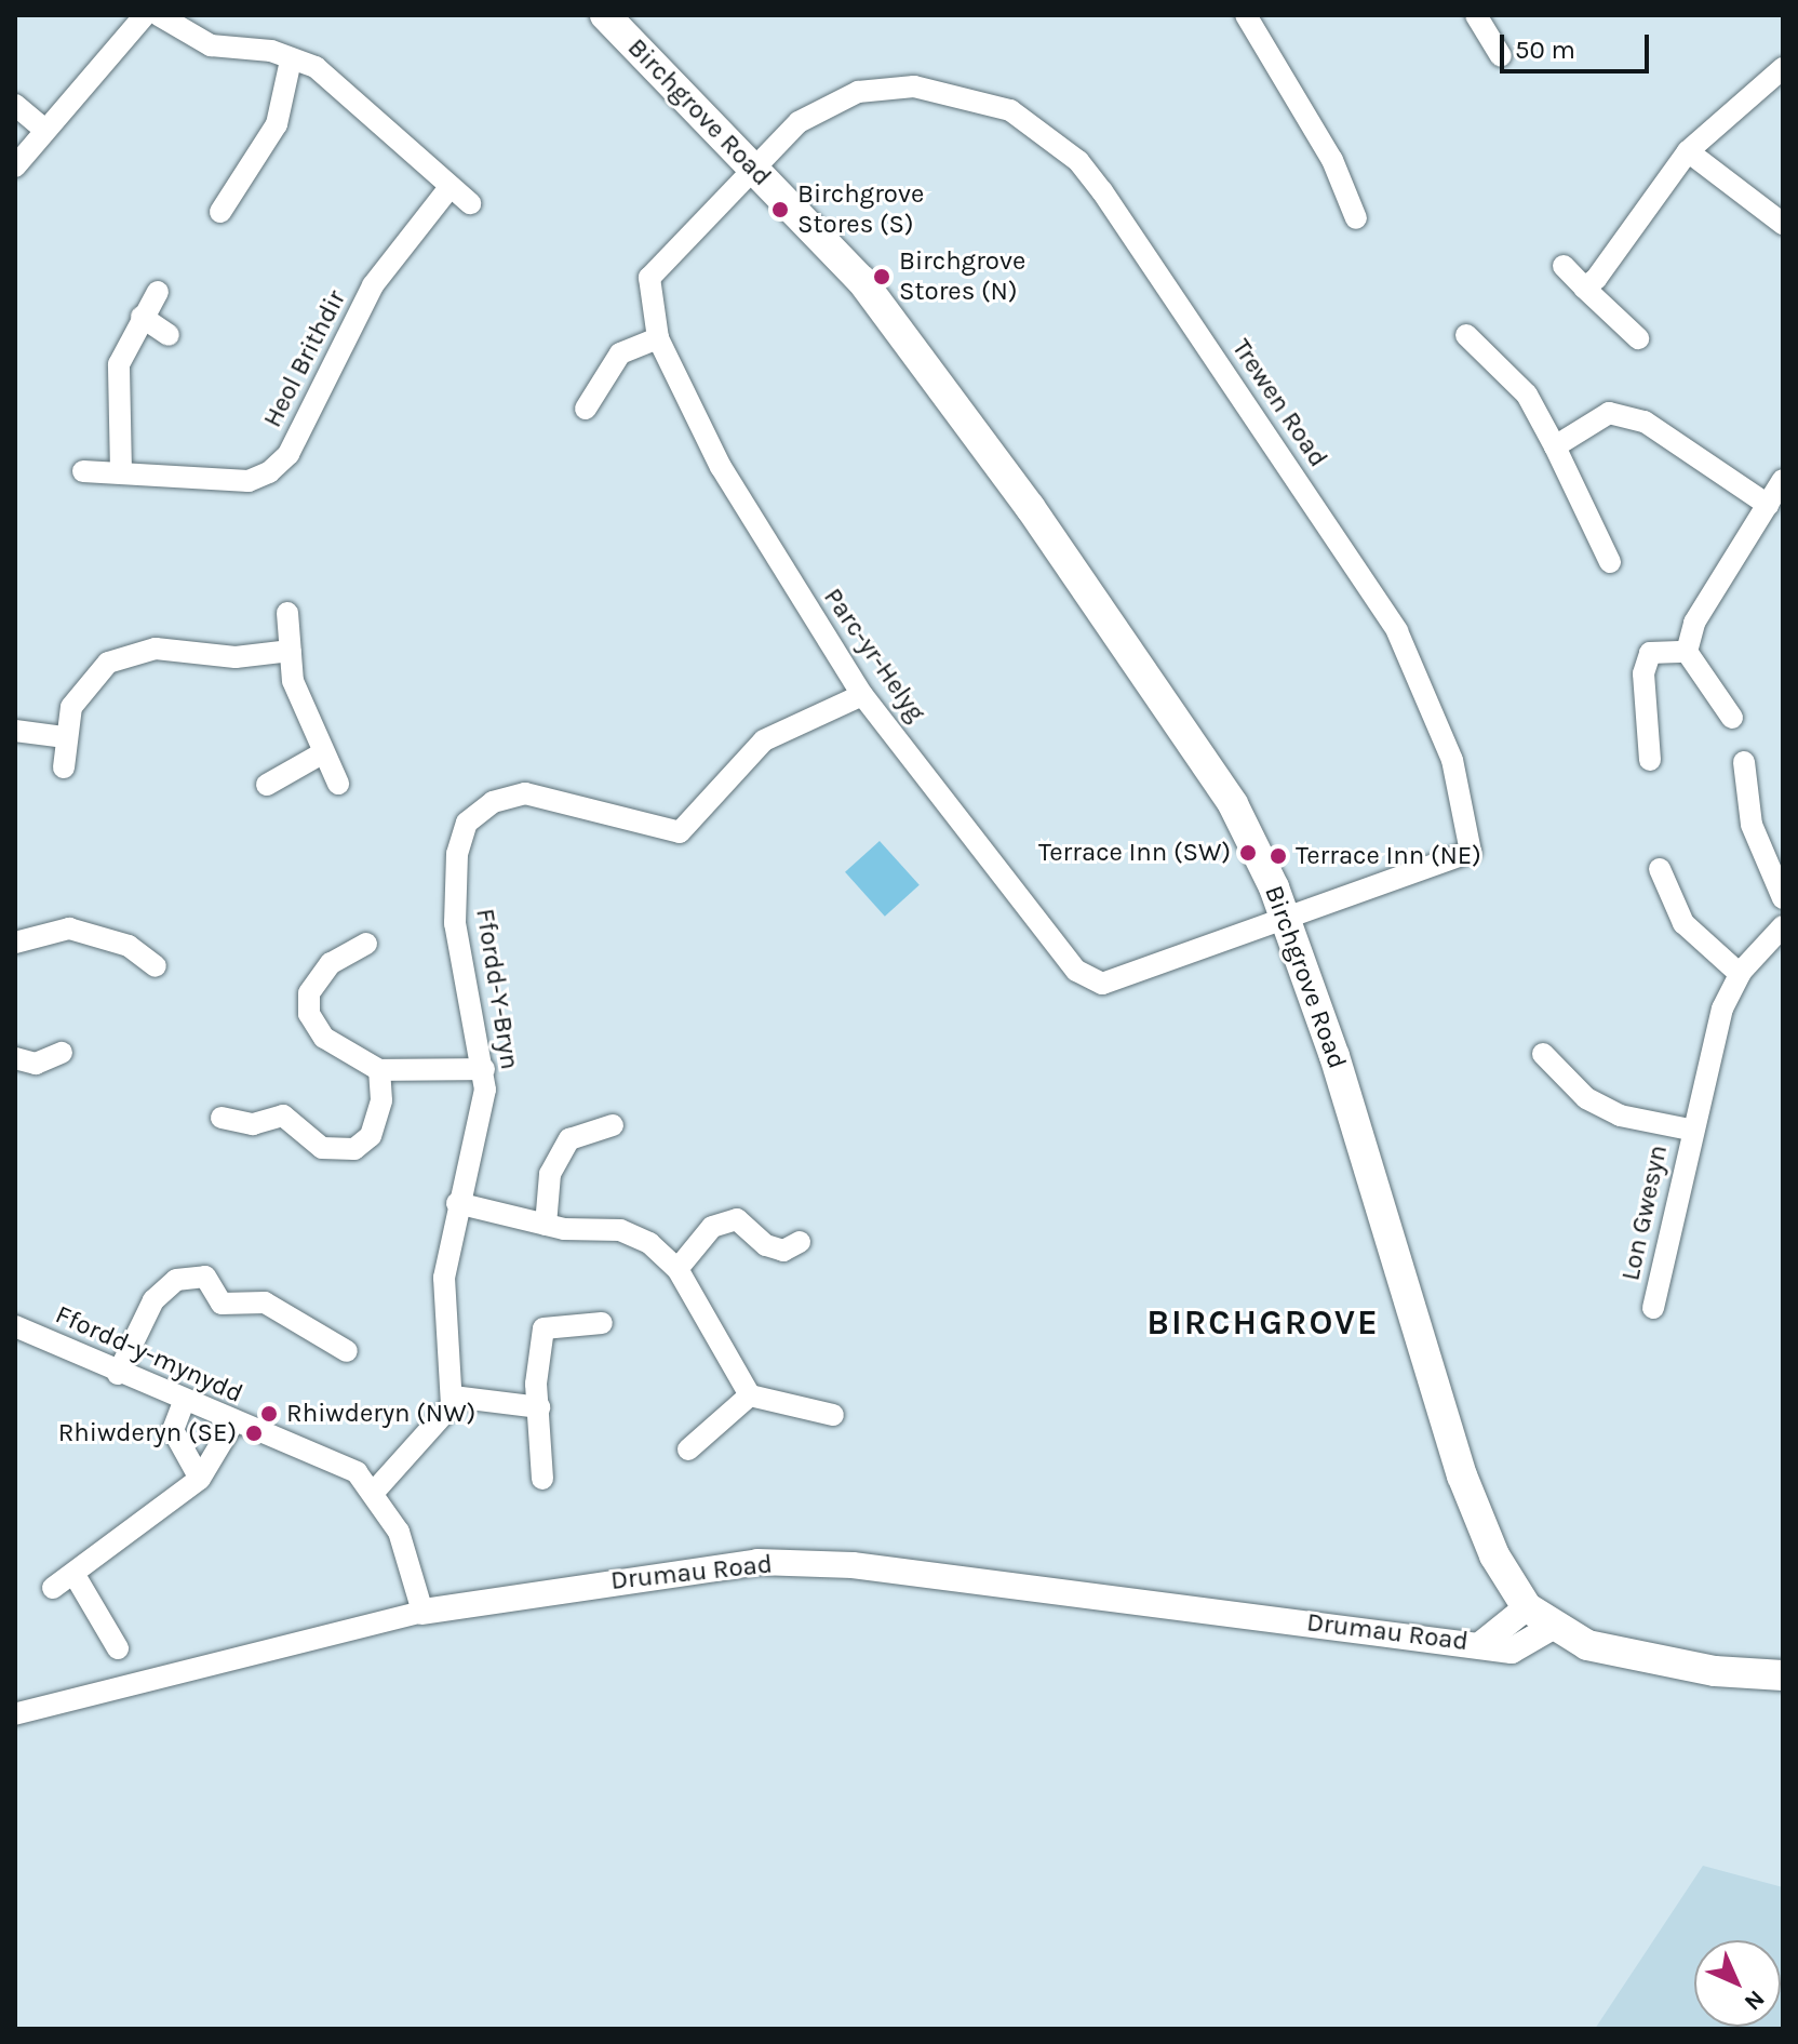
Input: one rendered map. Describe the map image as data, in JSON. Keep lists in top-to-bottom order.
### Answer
{
  "streets": {
    "main road": ["Birchgrove Road"],
    "street": [
      "Heol Brithdir",
      "Trewen Road",
      "Parc-yr-Helyg",
      "Ffordd-Y-Bryn",
      "Lon Gwesyn",
      "Ffordd-y-mynydd",
      "Drumau Road"
    ]
  },
  "crossings": [
    ["Birchgrove Road", "Trewen Road"],
    ["Birchgrove Road", "Parc-yr-Helyg"],
    ["Birchgrove Road", "Drumau Road"],
    ["Trewen Road", "Parc-yr-Helyg"],
    ["Parc-yr-Helyg", "Ffordd-Y-Bryn"],
    ["Ffordd-y-mynydd", "Drumau Road"]
  ],
  "districts": ["BIRCHGROVE"],
  "places": [
    "Birchgrove Stores (S)",
    "Birchgrove Stores (N)",
    "Terrace Inn (SW)",
    "Terrace Inn (NE)",
    "Rhiwderyn (NW)",
    "Rhiwderyn (SE)"
  ],
  "scale_bar": "50 m",
  "north": "bottom right"
}
